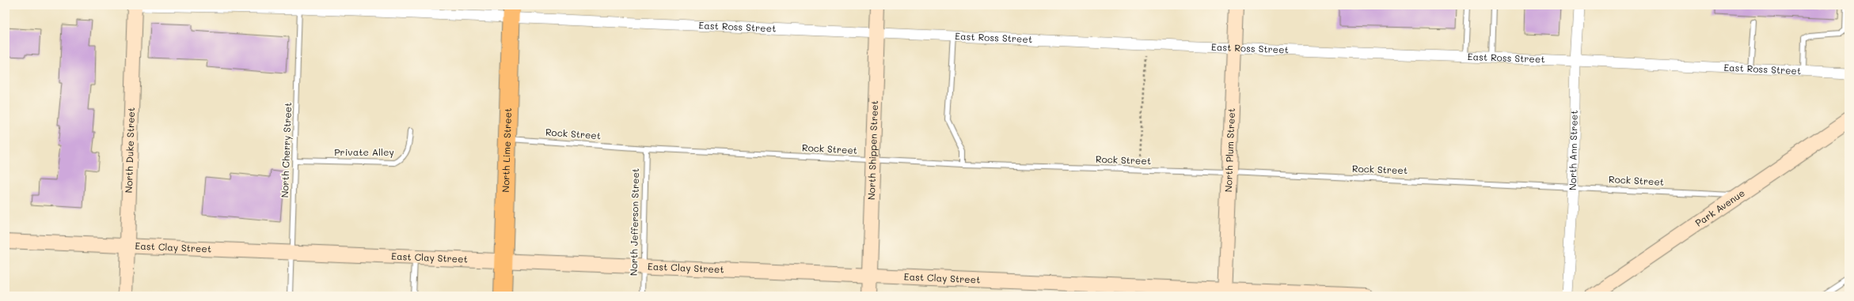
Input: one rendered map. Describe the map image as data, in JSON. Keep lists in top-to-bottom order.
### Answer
{
  "streets": {
    "highway": ["North Lime Street"],
    "main road": [
      "North Shippen Street",
      "North Plum Street",
      "North Duke Street",
      "Park Avenue",
      "East Clay Street"
    ],
    "street": ["East Ross Street", "North Ann Street"],
    "lane": [
      "Rock Street",
      "North Cherry Street",
      "Private Alley",
      "North Jefferson Street"
    ]
  },
  "crossings": [
    ["East Ross Street", "North Cherry Street"],
    ["East Ross Street", "North Lime Street"],
    ["East Ross Street", "North Shippen Street"],
    ["East Ross Street", "North Plum Street"],
    ["East Ross Street", "North Ann Street"],
    ["Rock Street", "North Lime Street"],
    ["Rock Street", "North Shippen Street"],
    ["Rock Street", "North Plum Street"],
    ["Rock Street", "North Ann Street"],
    ["Rock Street", "Park Avenue"],
    ["Rock Street", "North Jefferson Street"],
    ["North Cherry Street", "Private Alley"],
    ["North Cherry Street", "East Clay Street"],
    ["North Lime Street", "East Clay Street"],
    ["North Shippen Street", "East Clay Street"],
    ["North Plum Street", "East Clay Street"],
    ["North Duke Street", "East Clay Street"],
    ["North Jefferson Street", "East Clay Street"]
  ]
}
